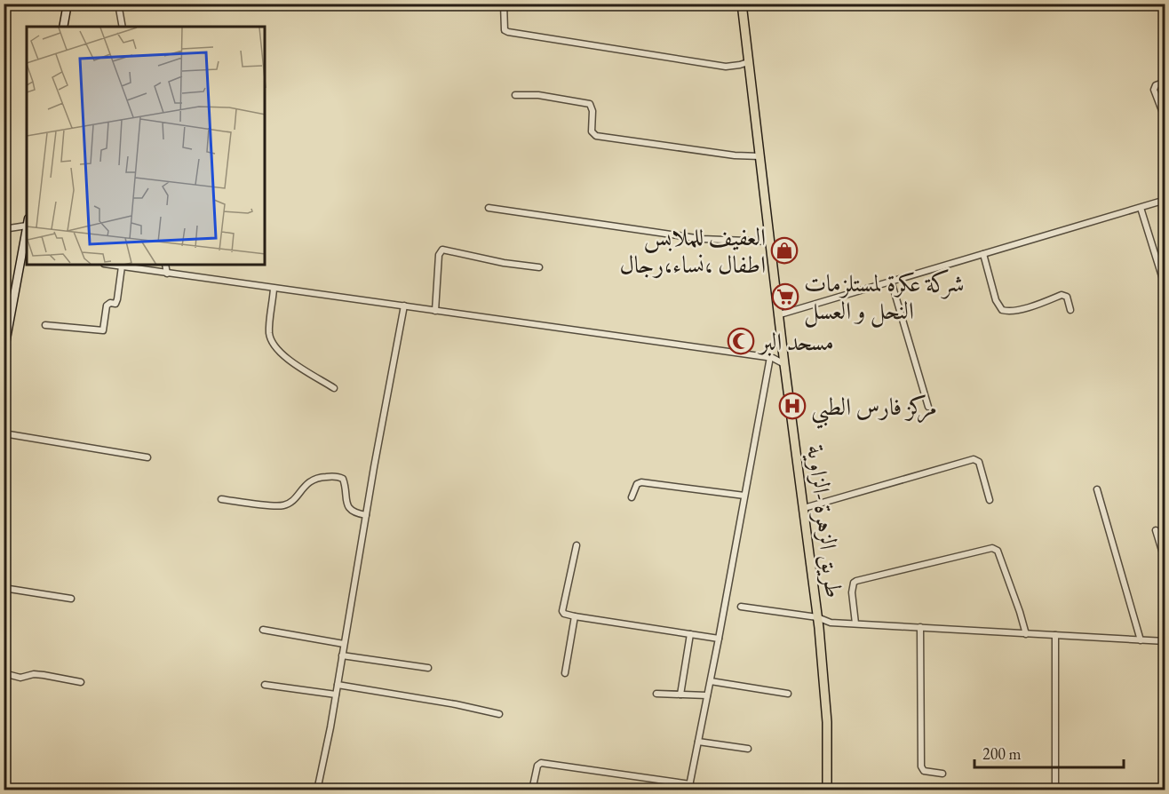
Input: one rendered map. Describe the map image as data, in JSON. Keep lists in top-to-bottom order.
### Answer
{
  "streets": {
    "main road": ["طريق الزهرة -الزاوية"]
  },
  "places": {
    "shop": ["العفيف للملابس اطفال ،نساء،رجال"],
    "supermarket": ["شركة عكرة لمستلزمات النحل و العسل"],
    "mosque": ["مسحد البر"],
    "hospital": ["مركز فارس الطبي"]
  },
  "scale_bar": "200 m"
}
